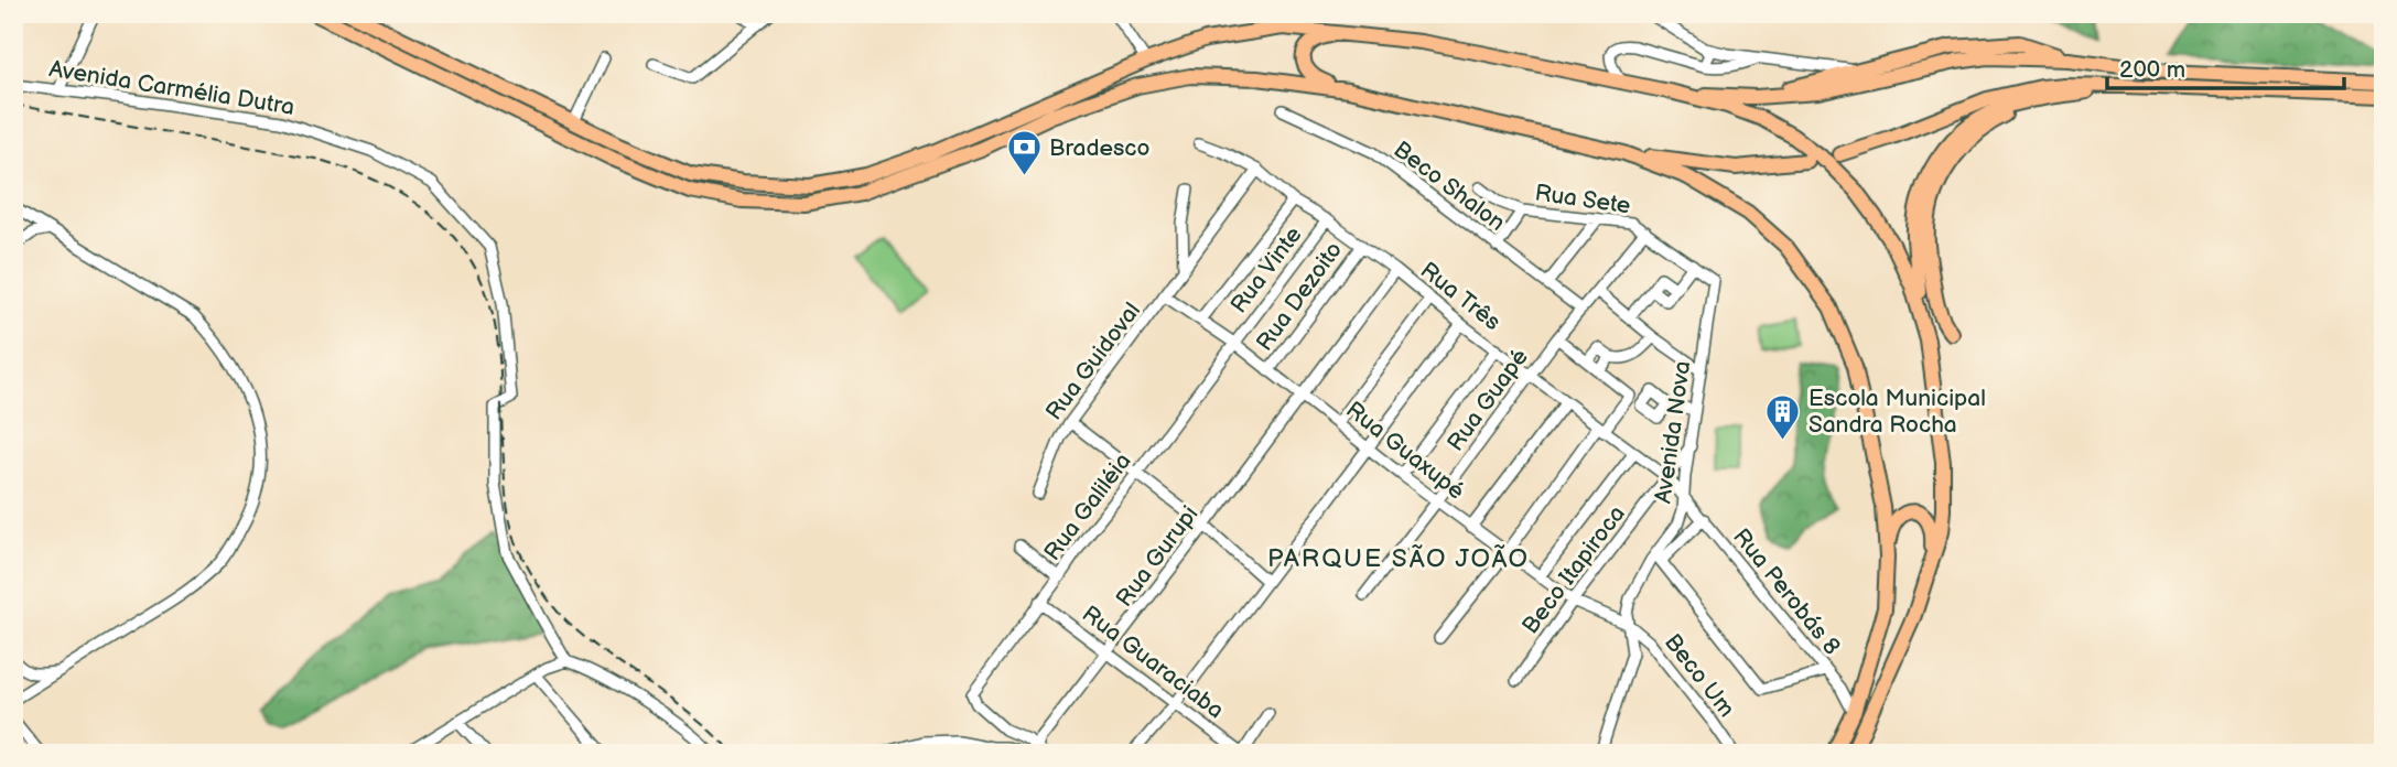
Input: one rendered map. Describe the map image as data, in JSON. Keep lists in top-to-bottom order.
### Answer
{
  "streets": {
    "street": [
      "Avenida Carmélia Dutra",
      "Beco Shalon",
      "Rua Sete",
      "Rua Vinte",
      "Rua Dezoito",
      "Rua Três",
      "Rua Guidoval",
      "Rua Guapé",
      "Avenida Nova",
      "Rua Guaxupé",
      "Rua Galiléia",
      "Rua Gurupi",
      "Beco Itapiroca",
      "Rua Perobás 8",
      "Rua Guaraciaba",
      "Beco Um"
    ]
  },
  "crossings": [
    ["Beco Shalon", "Rua Guapé"],
    ["Rua Sete", "Rua Guapé"],
    ["Rua Sete", "Avenida Nova"],
    ["Rua Vinte", "Rua Três"],
    ["Rua Vinte", "Rua Guaxupé"],
    ["Rua Vinte", "Rua Galiléia"],
    ["Rua Dezoito", "Rua Três"],
    ["Rua Dezoito", "Rua Guaxupé"],
    ["Rua Três", "Rua Guidoval"],
    ["Rua Três", "Rua Guapé"],
    ["Rua Três", "Avenida Nova"],
    ["Rua Três", "Rua Gurupi"],
    ["Rua Três", "Beco Itapiroca"],
    ["Rua Três", "Rua Perobás 8"],
    ["Rua Guidoval", "Rua Guaxupé"],
    ["Rua Guapé", "Rua Guaxupé"],
    ["Avenida Nova", "Rua Guaxupé"],
    ["Avenida Nova", "Beco Itapiroca"],
    ["Avenida Nova", "Rua Perobás 8"],
    ["Avenida Nova", "Beco Um"],
    ["Rua Guaxupé", "Rua Galiléia"],
    ["Rua Guaxupé", "Rua Gurupi"],
    ["Rua Guaxupé", "Beco Itapiroca"],
    ["Rua Guaxupé", "Beco Um"],
    ["Rua Galiléia", "Rua Guaraciaba"],
    ["Rua Gurupi", "Rua Guaraciaba"]
  ],
  "districts": ["PARQUE SÃO JOÃO"],
  "places": {
    "bank": ["Bradesco"],
    "building": ["Escola Municipal Sandra Rocha"]
  },
  "scale_bar": "200 m"
}
